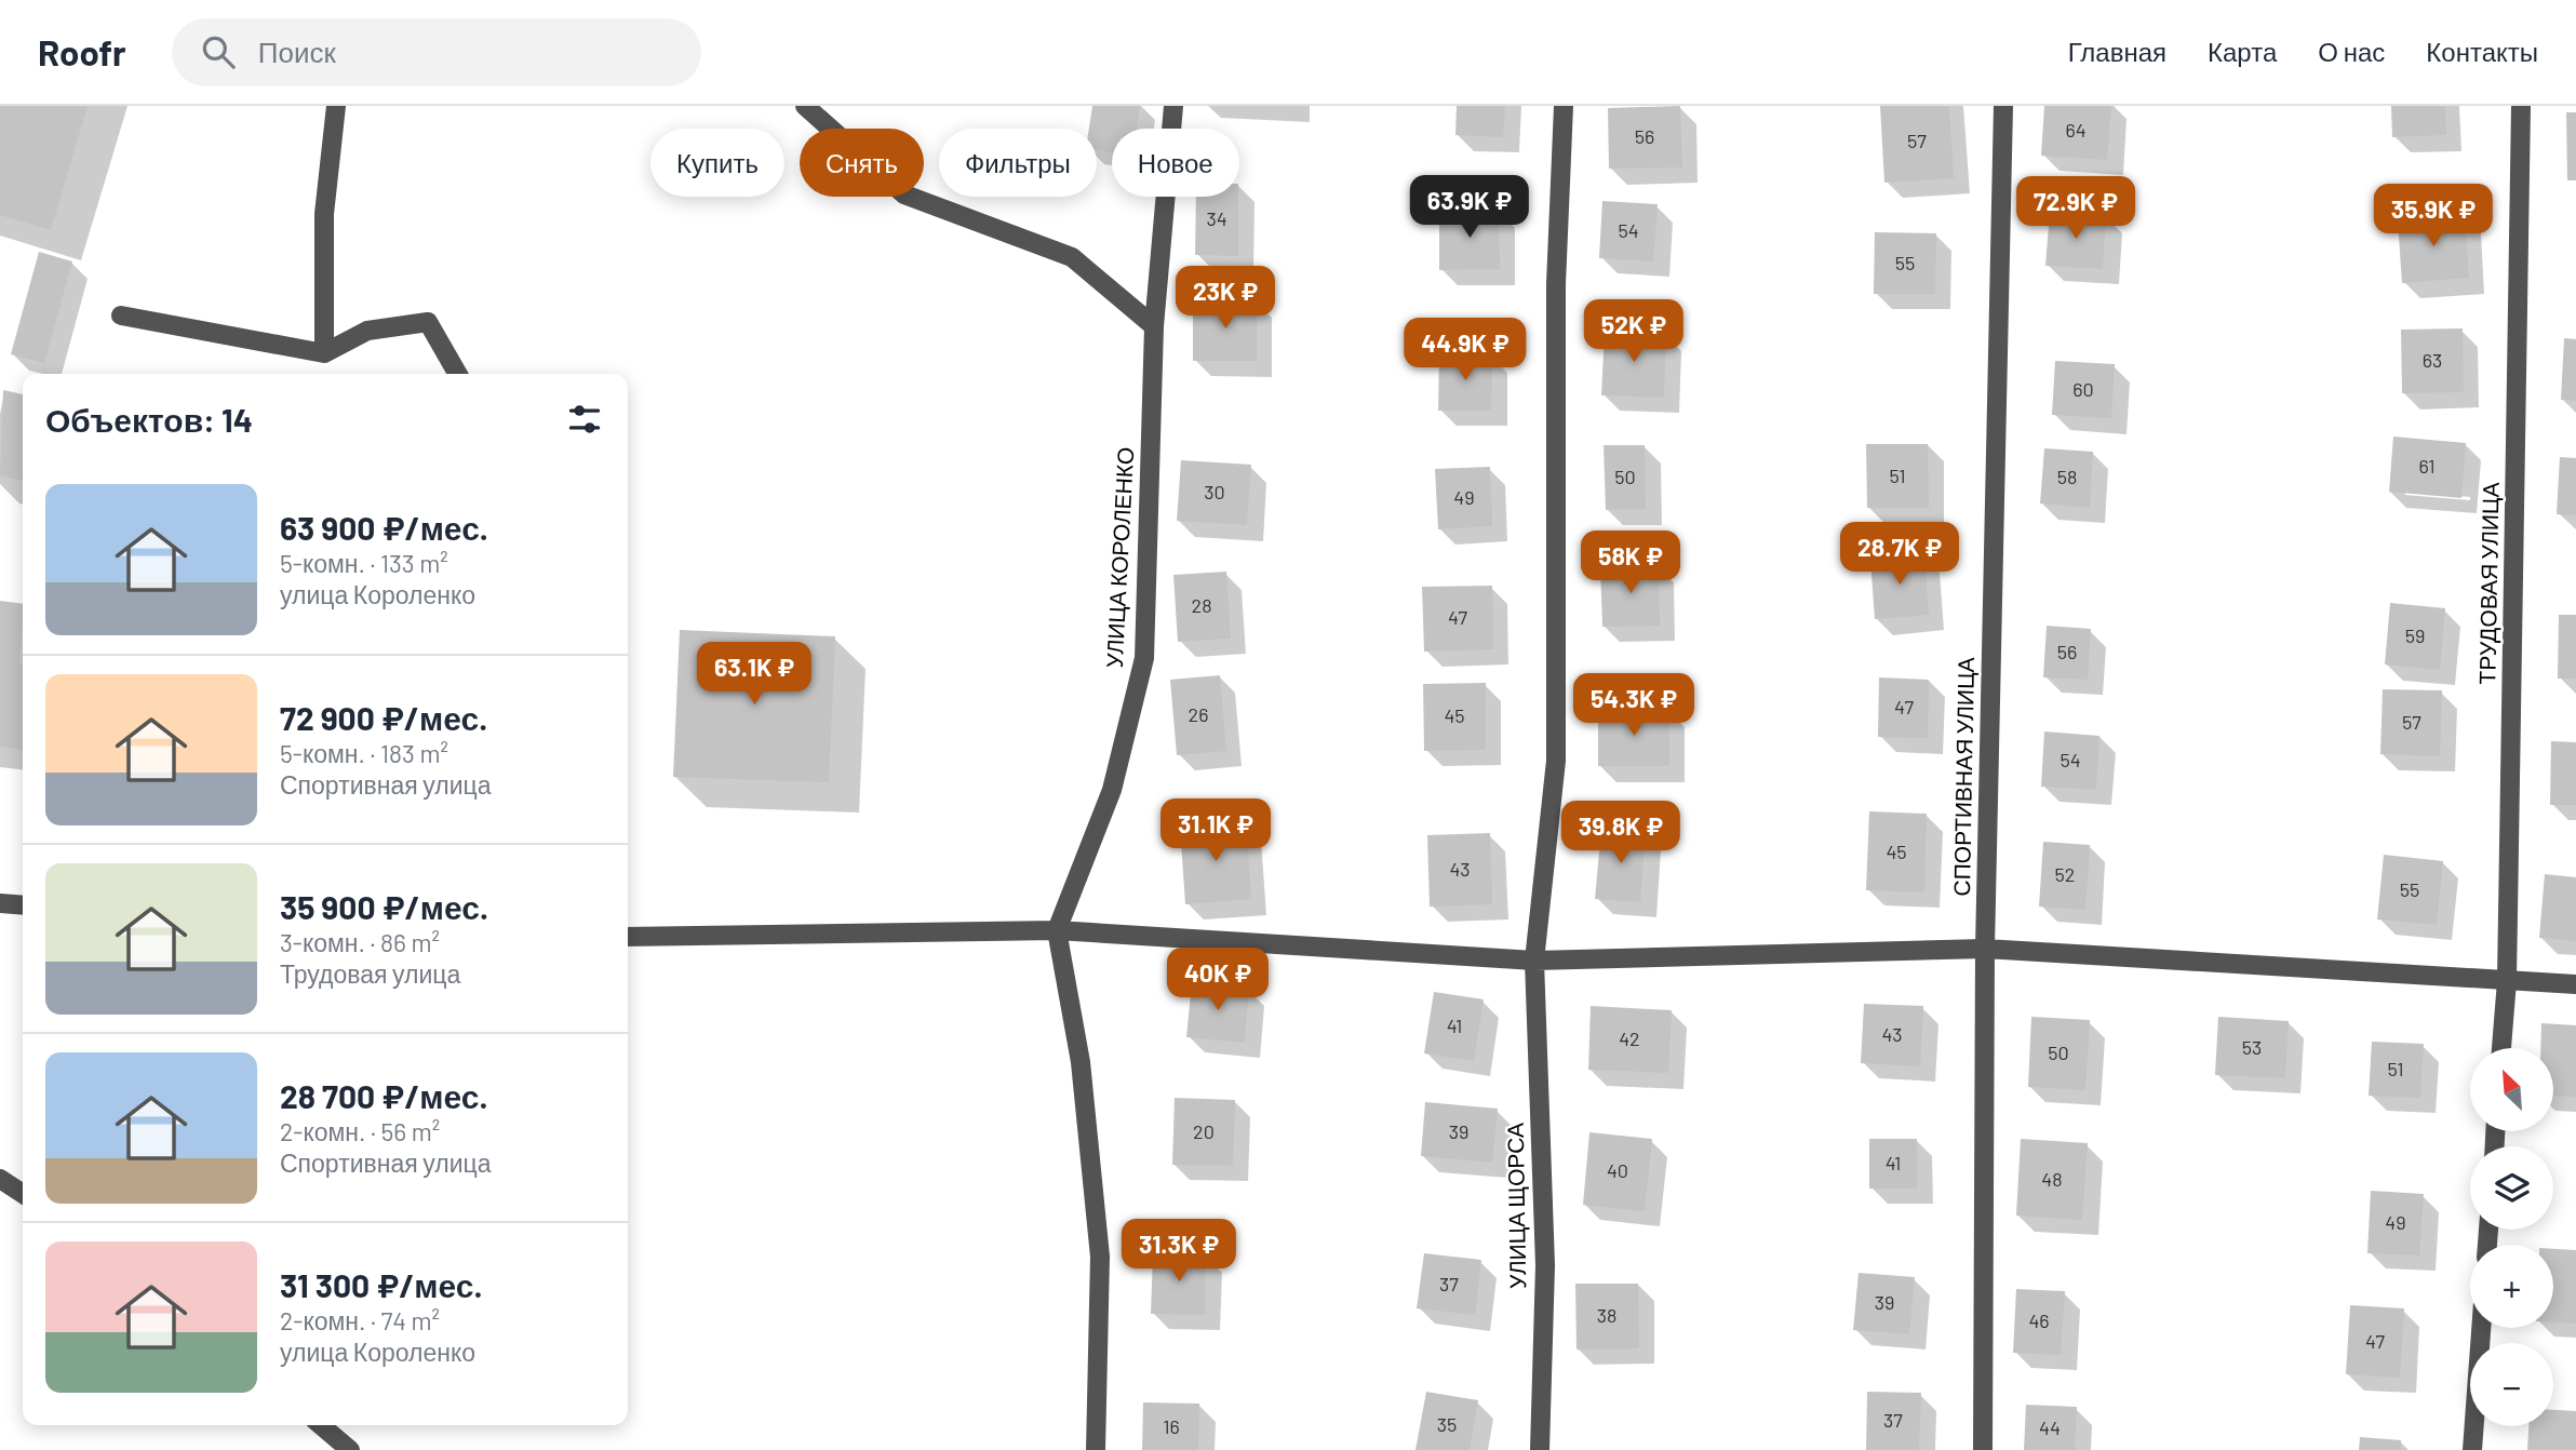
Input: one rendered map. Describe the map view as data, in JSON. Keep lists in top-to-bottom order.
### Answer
{
  "streets": {
    "street": [
      "УЛИЦА КОРОЛЕНКО",
      "ТРУДОВАЯ УЛИЦА",
      "СПОРТИВНАЯ УЛИЦА",
      "УЛИЦА ЩОРСА"
    ]
  },
  "house_numbers": [
    "64",
    "56",
    "57",
    "34",
    "54",
    "55",
    "63",
    "60",
    "61",
    "51",
    "50",
    "58",
    "30",
    "49",
    "28",
    "47",
    "59",
    "56",
    "47",
    "26",
    "45",
    "57",
    "54",
    "45",
    "43",
    "52",
    "55",
    "41",
    "43",
    "42",
    "53",
    "50",
    "51",
    "20",
    "39",
    "41",
    "40",
    "48",
    "49",
    "37",
    "39",
    "38",
    "46",
    "47",
    "37",
    "35",
    "16",
    "44"
  ],
  "north": "top left",
  "page": {
    "header": "Roofr",
    "search": "Поиск",
    "nav": [
      "Главная",
      "Карта",
      "О нас",
      "Контакты"
    ],
    "chip": [
      "Купить",
      "Снять",
      "Фильтры",
      "Новое"
    ],
    "price": [
      "63.9K ₽",
      "72.9K ₽",
      "35.9K ₽",
      "23K ₽",
      "52K ₽",
      "44.9K ₽",
      "28.7K ₽",
      "58K ₽",
      "63.1K ₽",
      "54.3K ₽",
      "31.1K ₽",
      "39.8K ₽",
      "40K ₽",
      "31.3K ₽"
    ],
    "heading": "Объектов: 14",
    "list": [
      {
        "name": "63 900 ₽/мес.",
        "note": "5-комн. · 133 m² · улица Короленко"
      },
      {
        "name": "72 900 ₽/мес.",
        "note": "5-комн. · 183 m² · Спортивная улица"
      },
      {
        "name": "35 900 ₽/мес.",
        "note": "3-комн. · 86 m² · Трудовая улица"
      },
      {
        "name": "28 700 ₽/мес.",
        "note": "2-комн. · 56 m² · Спортивная улица"
      },
      {
        "name": "31 300 ₽/мес.",
        "note": "2-комн. · 74 m² · улица Короленко"
      }
    ],
    "map_buttons": ["+", "−"]
  }
}
